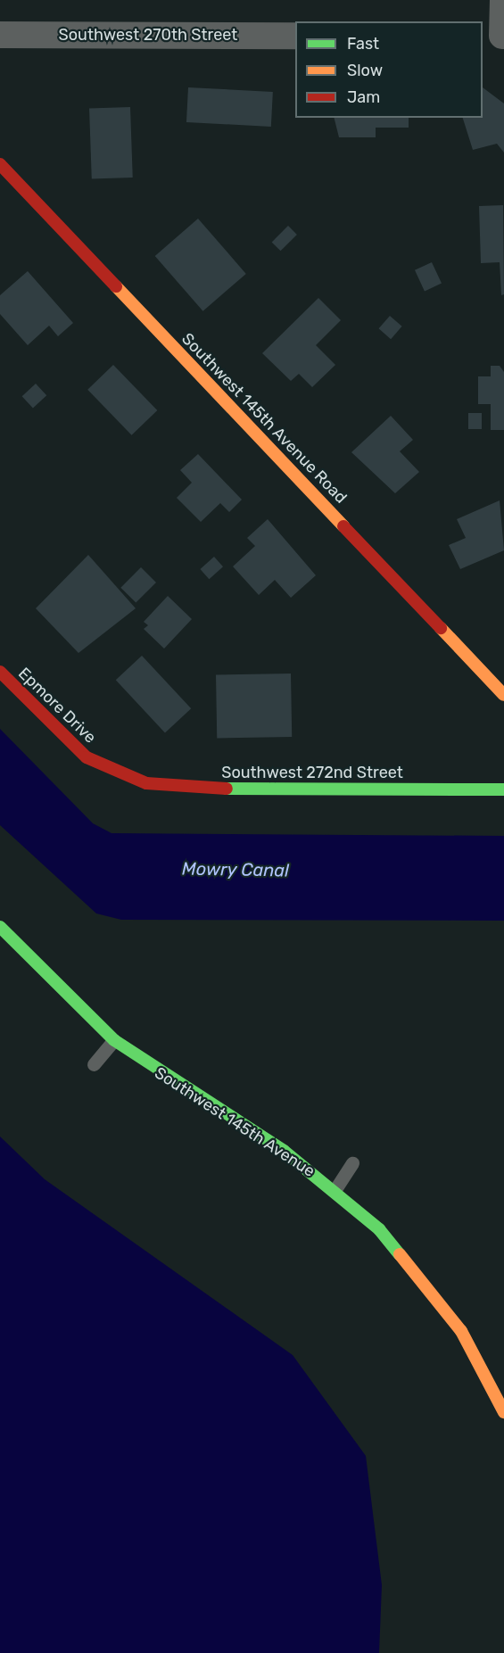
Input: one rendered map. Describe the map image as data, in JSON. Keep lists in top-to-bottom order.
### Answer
{
  "streets": {
    "street": [
      "Southwest 270th Street",
      "Southwest 145th Avenue Road",
      "Epmore Drive",
      "Southwest 272nd Street",
      "Southwest 145th Avenue"
    ]
  },
  "crossings": [
    ["Epmore Drive", "Southwest 272nd Street"]
  ],
  "water": ["Mowry Canal"],
  "legend": ["Fast", "Slow", "Jam"]
}
